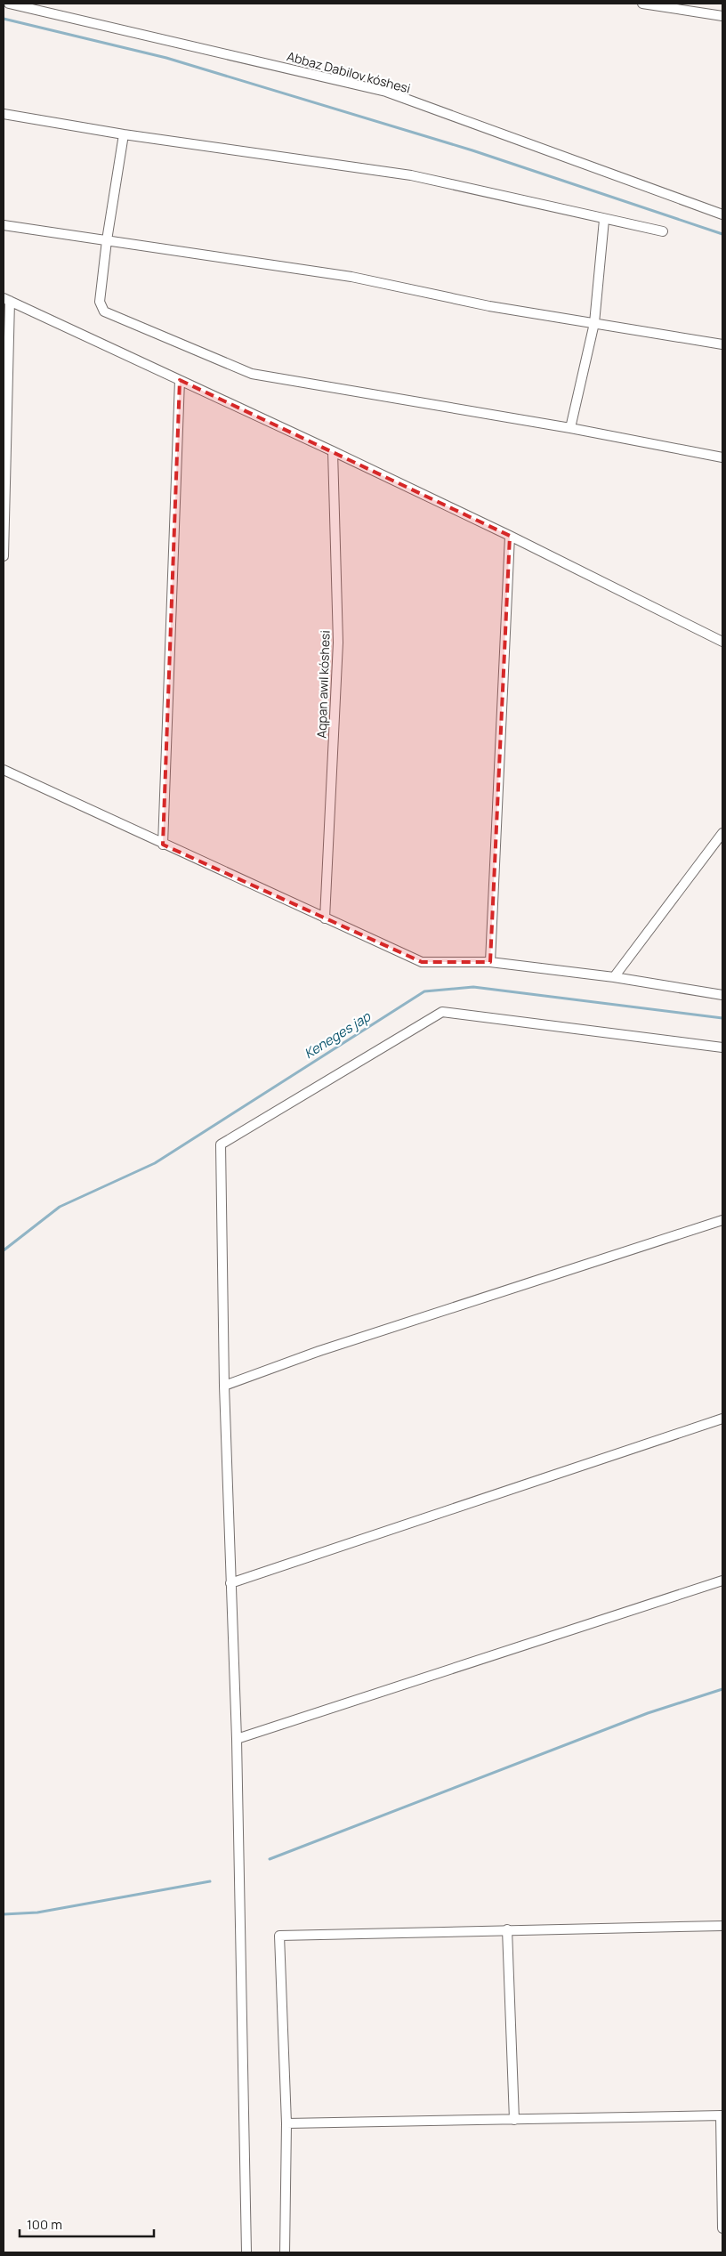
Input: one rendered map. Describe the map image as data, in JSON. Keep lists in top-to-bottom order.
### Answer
{
  "streets": {
    "street": ["Abbaz Dabilov kóshesi", "Aqpan awıl kóshesi"]
  },
  "water": ["Keneges jap"],
  "scale_bar": "100 m"
}
